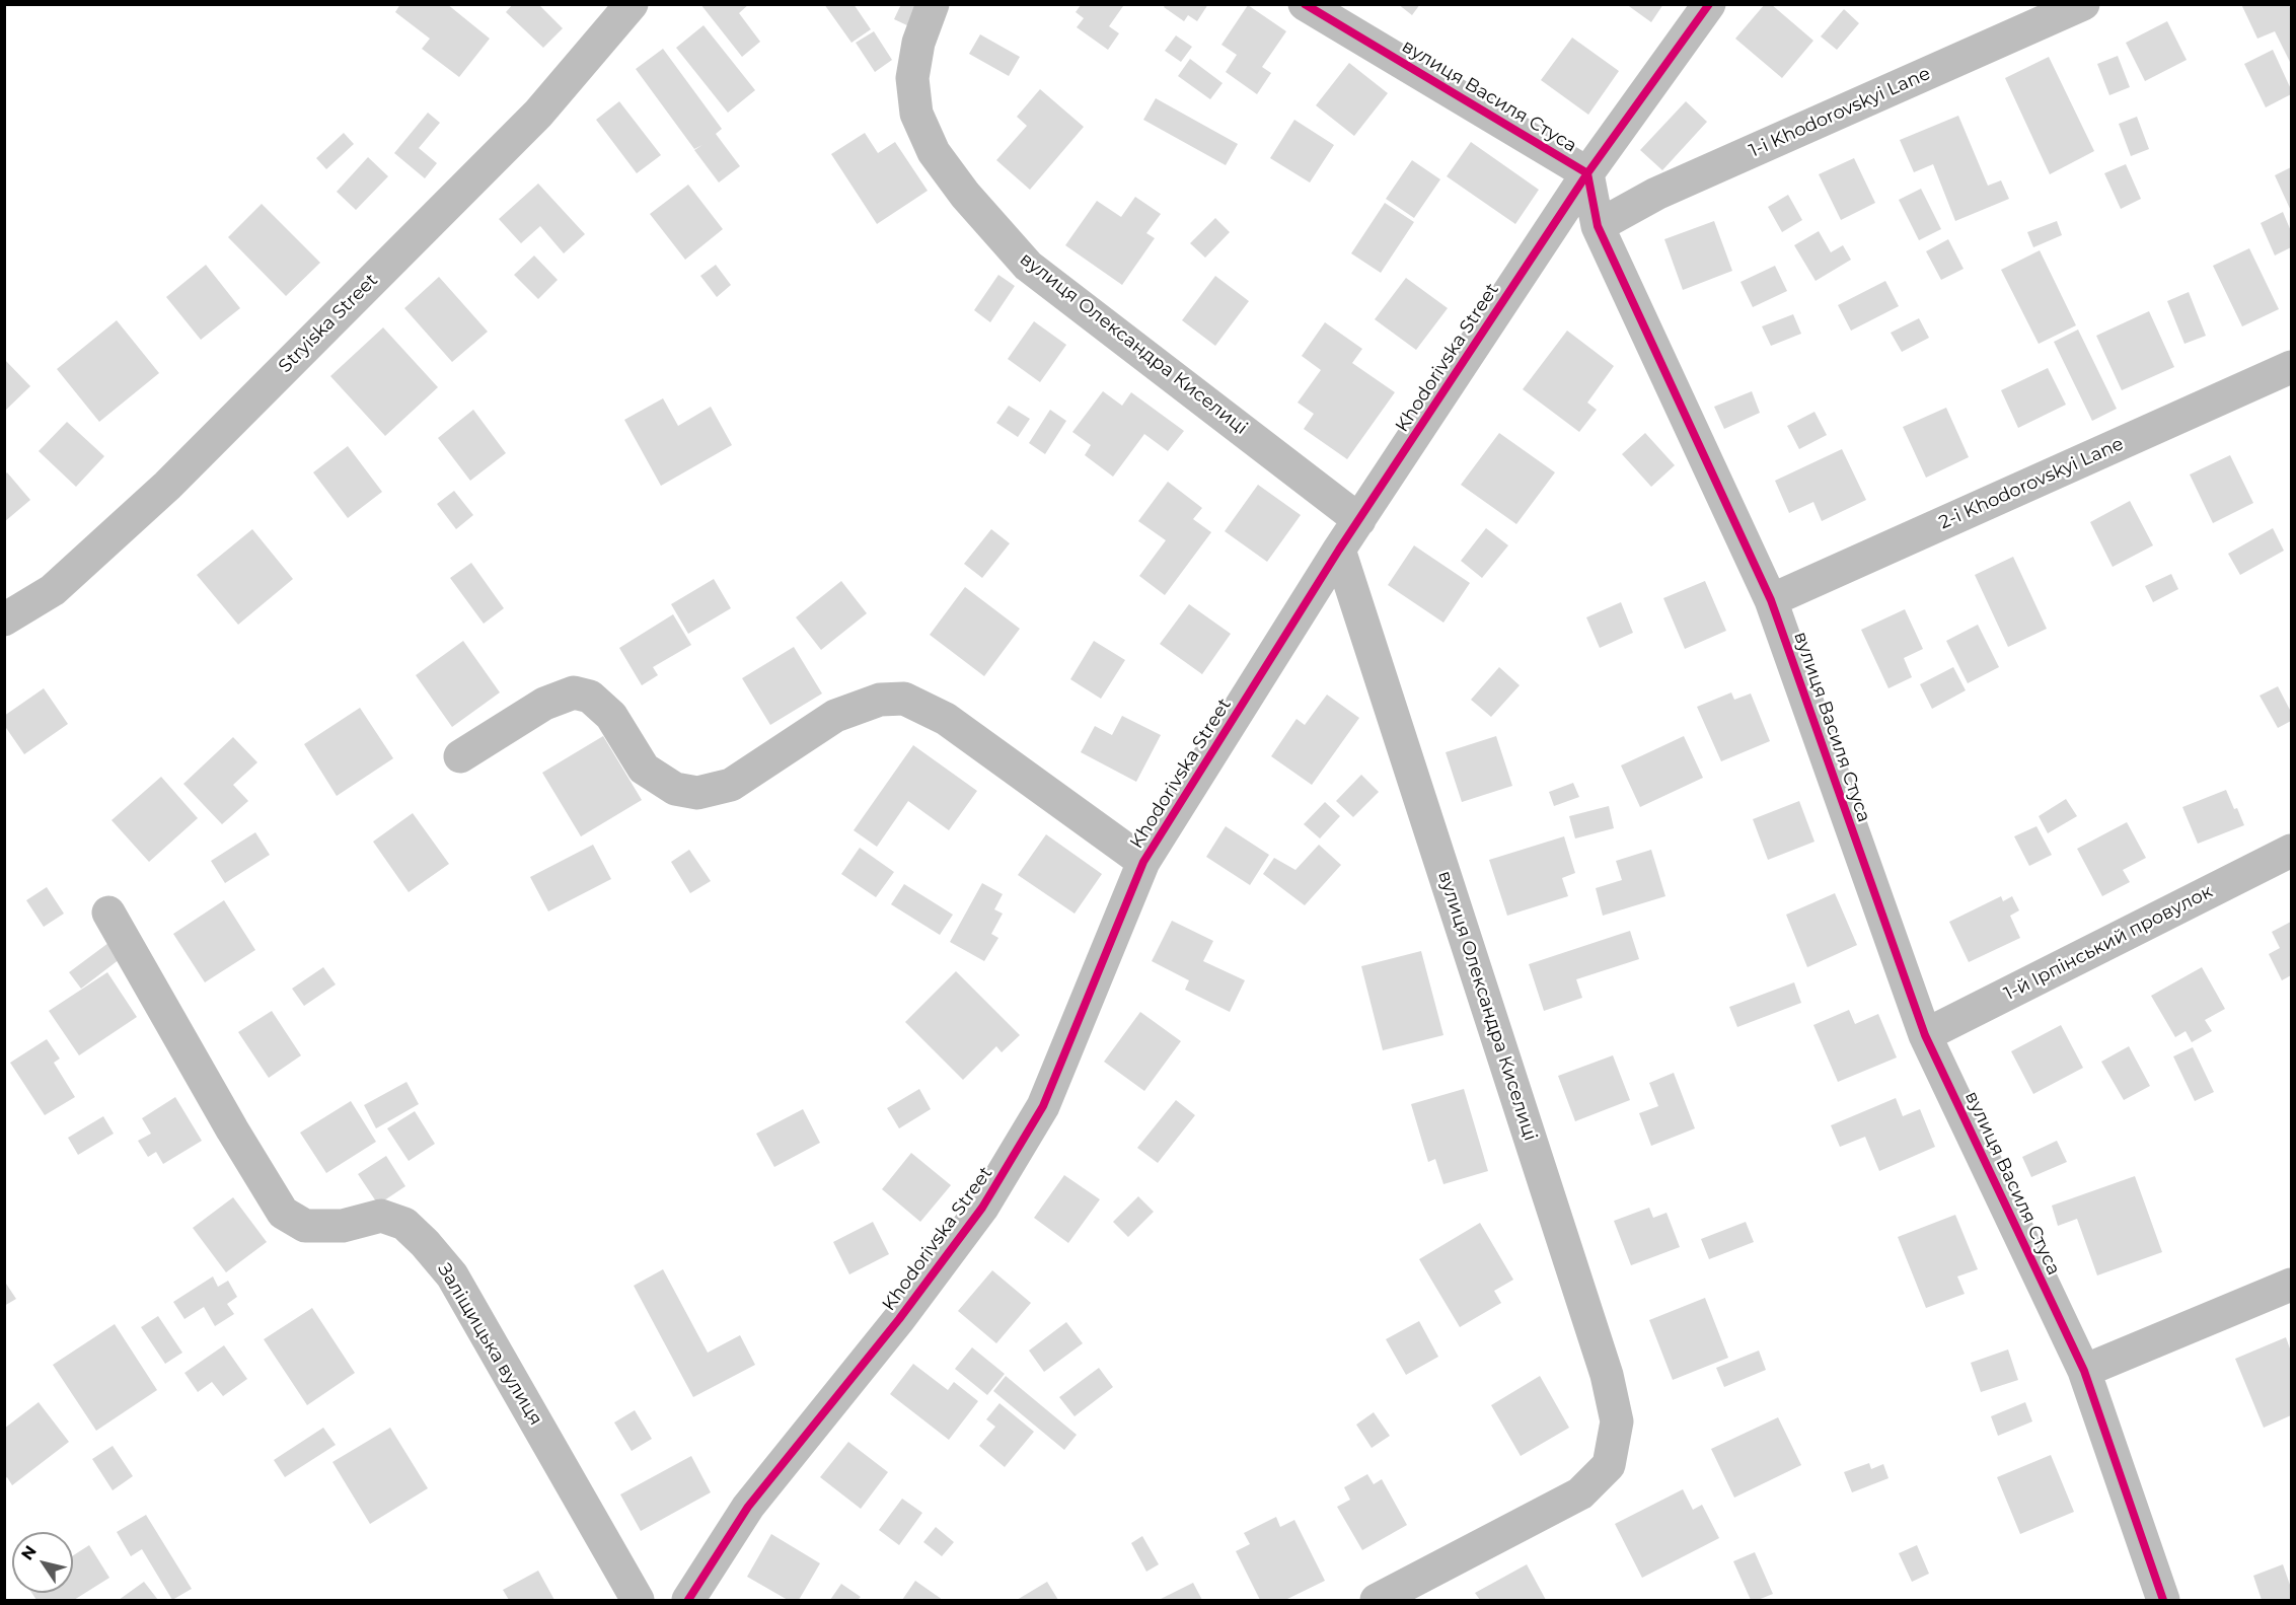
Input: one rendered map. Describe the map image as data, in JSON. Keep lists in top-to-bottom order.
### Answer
{
  "streets": {
    "street": [
      "вулиця Василя Стуса",
      "1-i Khodorovskyi Lane",
      "Stryiska Street",
      "вулиця Олександра Киселиці",
      "Khodorivska Street",
      "2-i Khodorovskyi Lane",
      "1-й Ірпінський провулок",
      "Заліщицька вулиця"
    ]
  },
  "crossings": [
    ["вулиця Василя Стуса", "1-i Khodorovskyi Lane"],
    ["вулиця Василя Стуса", "Khodorivska Street"],
    ["вулиця Василя Стуса", "2-i Khodorovskyi Lane"],
    ["вулиця Василя Стуса", "1-й Ірпінський провулок"],
    ["вулиця Олександра Киселиці", "Khodorivska Street"]
  ],
  "north": "top left"
}
